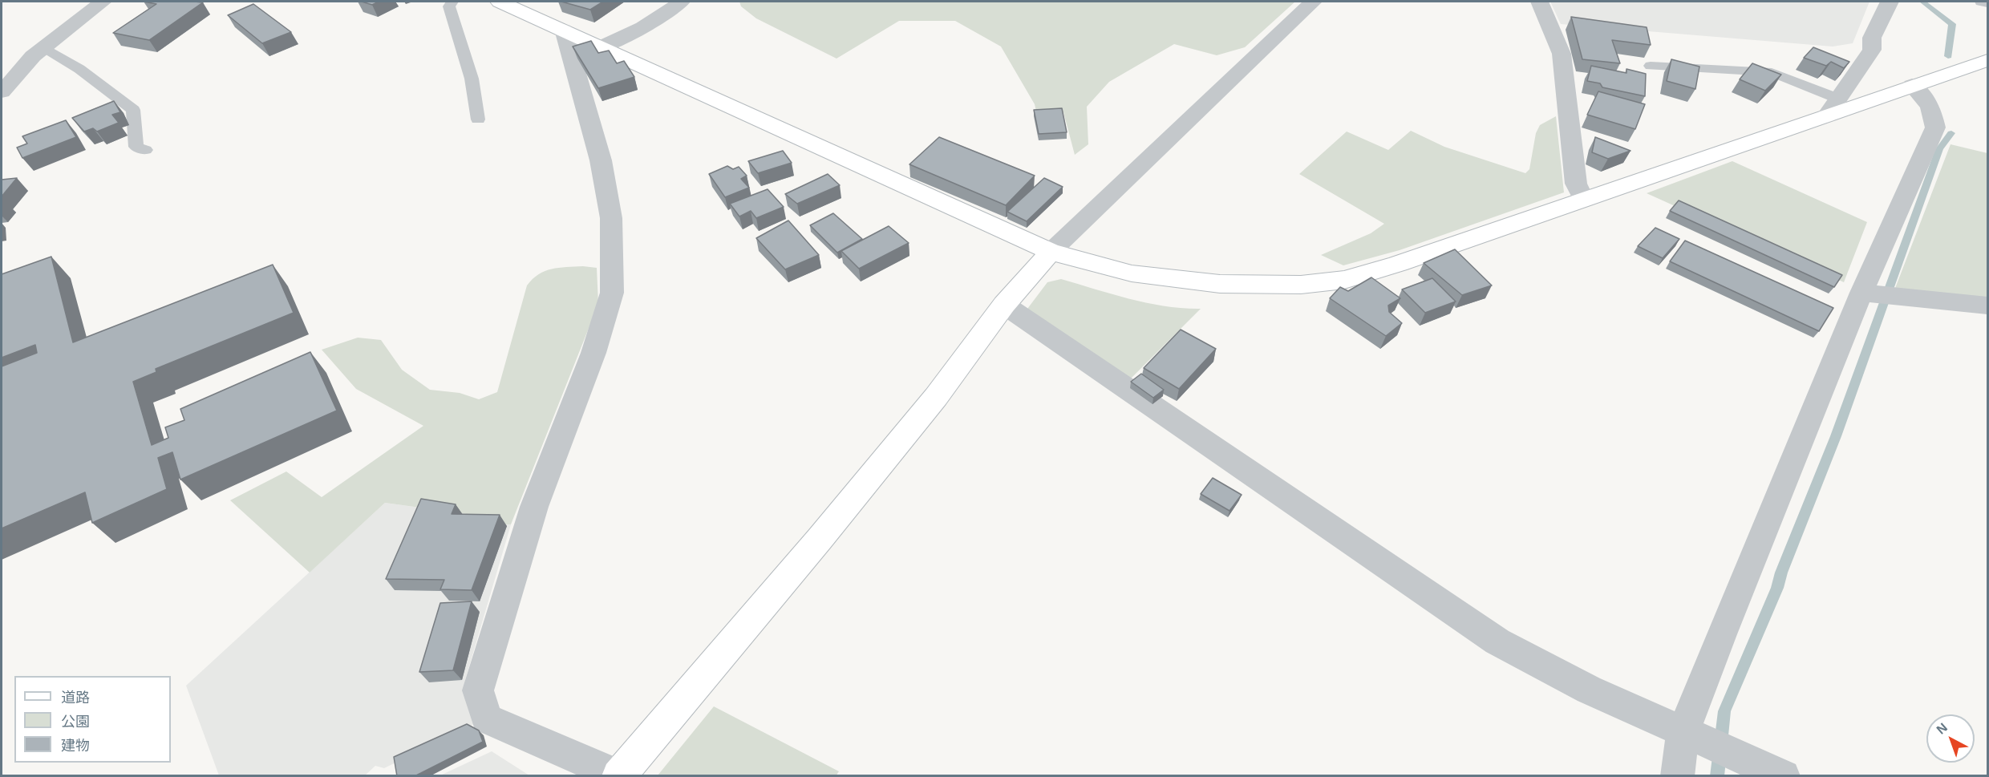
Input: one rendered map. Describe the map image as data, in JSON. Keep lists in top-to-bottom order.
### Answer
{
  "legend": ["道路", "公園", "建物"],
  "north": "top left"
}
